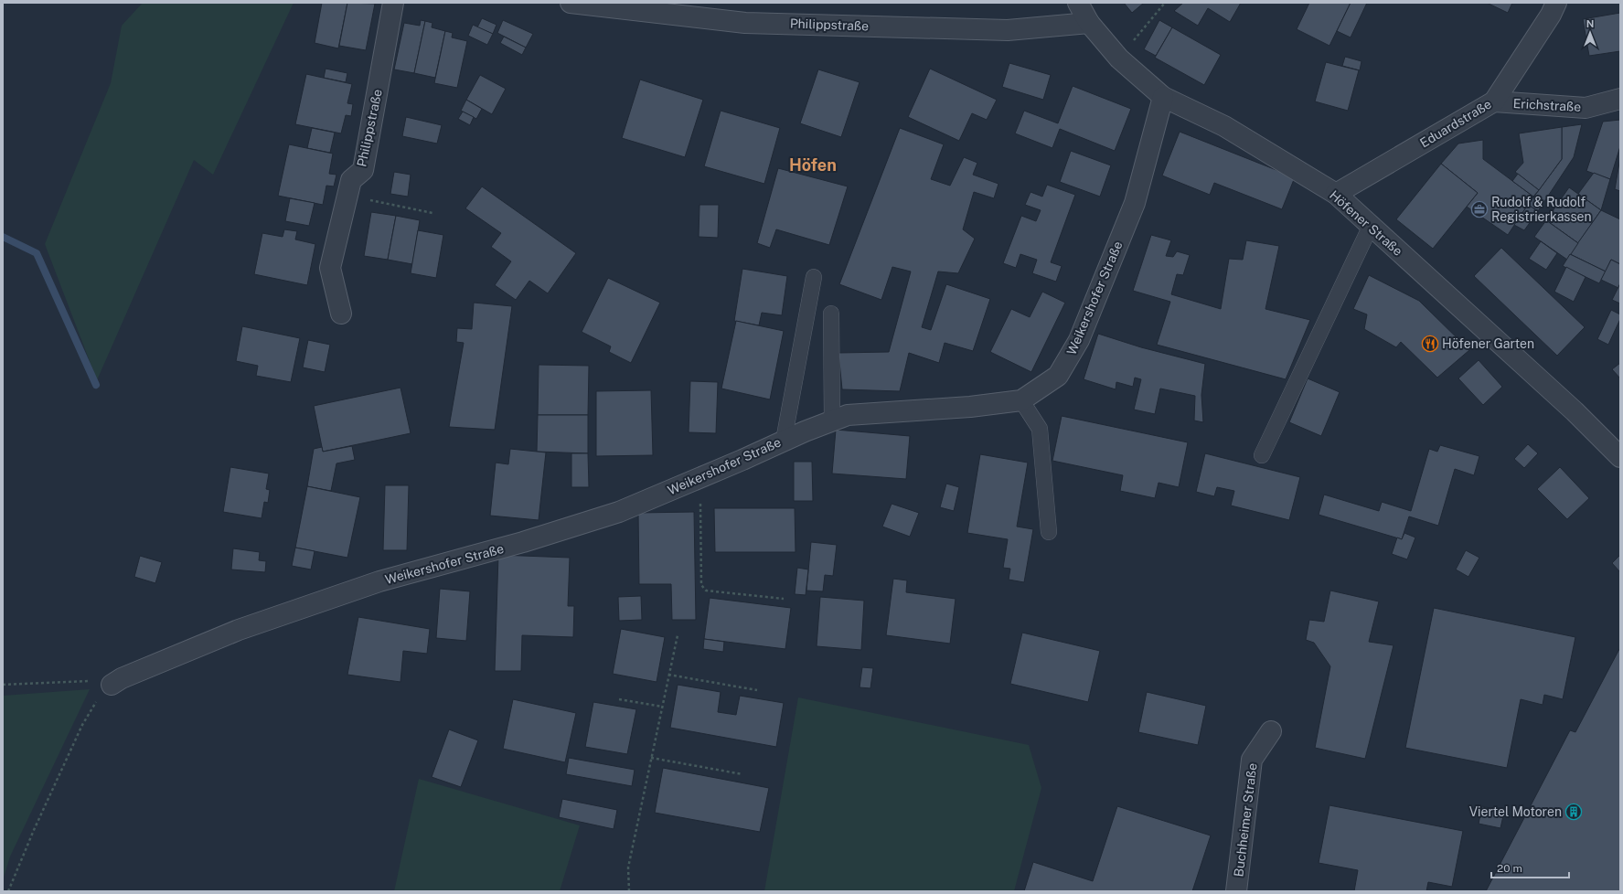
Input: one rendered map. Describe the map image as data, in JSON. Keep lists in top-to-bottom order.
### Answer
{
  "streets": {
    "street": [
      "Philippstraße",
      "Erichstraße",
      "Eduardstraße",
      "Höfener Straße",
      "Weikershofer Straße",
      "Buchheimer Straße"
    ]
  },
  "crossings": [
    ["Philippstraße", "Höfener Straße"],
    ["Erichstraße", "Eduardstraße"],
    ["Eduardstraße", "Höfener Straße"],
    ["Höfener Straße", "Weikershofer Straße"]
  ],
  "districts": ["Höfen"],
  "places": {
    "office": ["Rudolf & Rudolf Registrierkassen"],
    "restaurant": ["Höfener Garten"],
    "building": ["Viertel Motoren"]
  },
  "scale_bar": "20 m",
  "north": "top"
}
